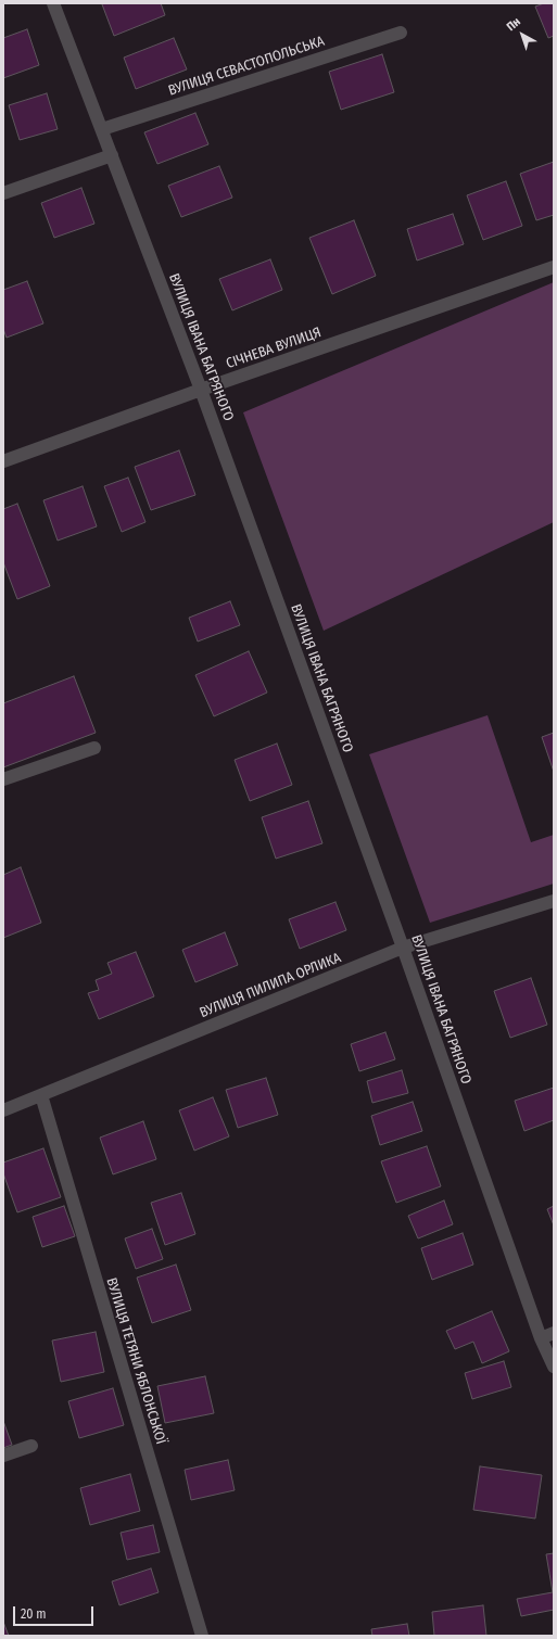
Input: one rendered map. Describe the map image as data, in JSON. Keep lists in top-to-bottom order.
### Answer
{
  "streets": {
    "street": [
      "ВУЛИЦЯ СЕВАСТОПОЛЬСЬКА",
      "ВУЛИЦЯ ІВАНА БАГРЯНОГО",
      "СІЧНЕВА ВУЛИЦЯ",
      "ВУЛИЦЯ ПИЛИПА ОРЛИКА",
      "ВУЛИЦЯ ТЕТЯНИ ЯБЛОНСЬКОЇ"
    ]
  },
  "crossings": [
    ["ВУЛИЦЯ СЕВАСТОПОЛЬСЬКА", "ВУЛИЦЯ ІВАНА БАГРЯНОГО"],
    ["ВУЛИЦЯ ІВАНА БАГРЯНОГО", "СІЧНЕВА ВУЛИЦЯ"],
    ["ВУЛИЦЯ ІВАНА БАГРЯНОГО", "ВУЛИЦЯ ПИЛИПА ОРЛИКА"],
    ["ВУЛИЦЯ ПИЛИПА ОРЛИКА", "ВУЛИЦЯ ТЕТЯНИ ЯБЛОНСЬКОЇ"]
  ],
  "scale_bar": "20 m",
  "north": "top left"
}
